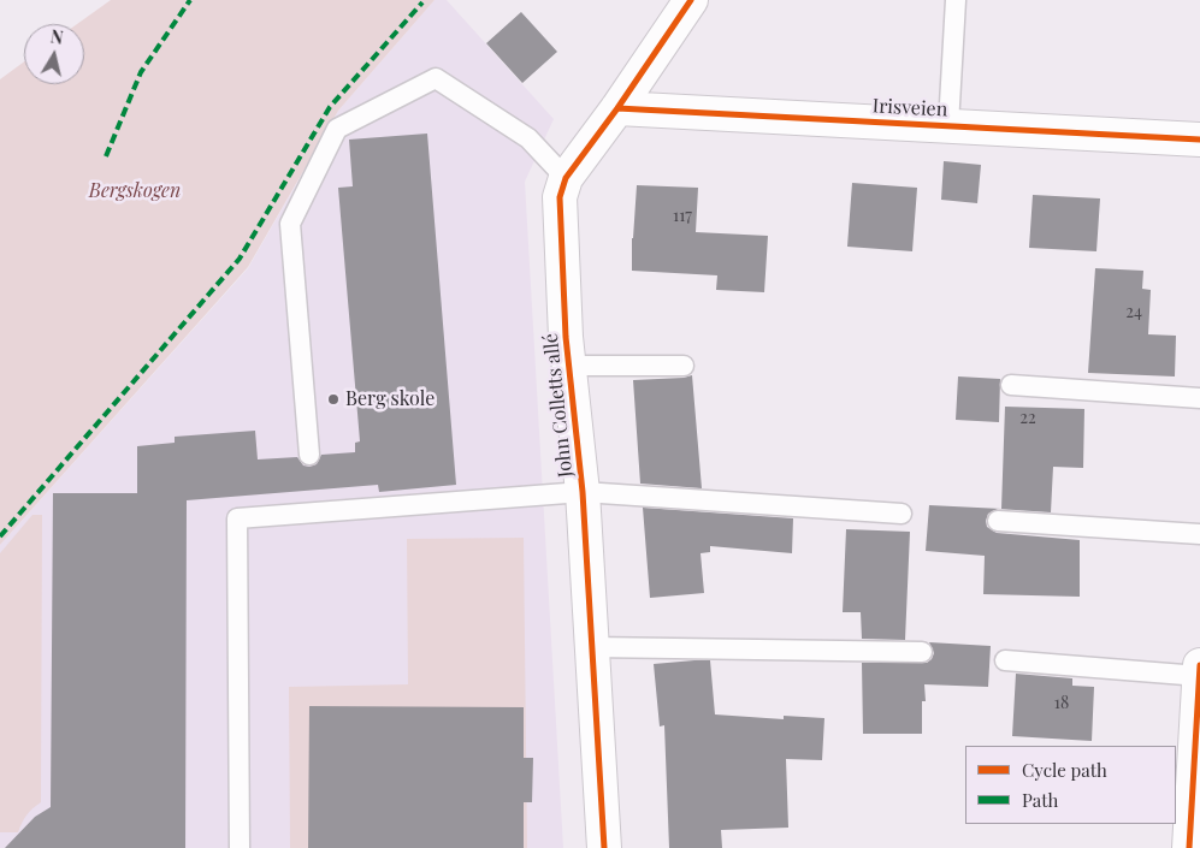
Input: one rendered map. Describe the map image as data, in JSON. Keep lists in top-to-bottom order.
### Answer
{
  "streets": {
    "street": ["Irisveien", "John Colletts allé"]
  },
  "crossings": [
    ["Irisveien", "John Colletts allé"]
  ],
  "parks": ["Bergskogen"],
  "places": ["Berg skole"],
  "house_numbers": [
    "117",
    "24",
    "22",
    "18"
  ],
  "legend": ["Cycle path", "Path"],
  "north": "top"
}
